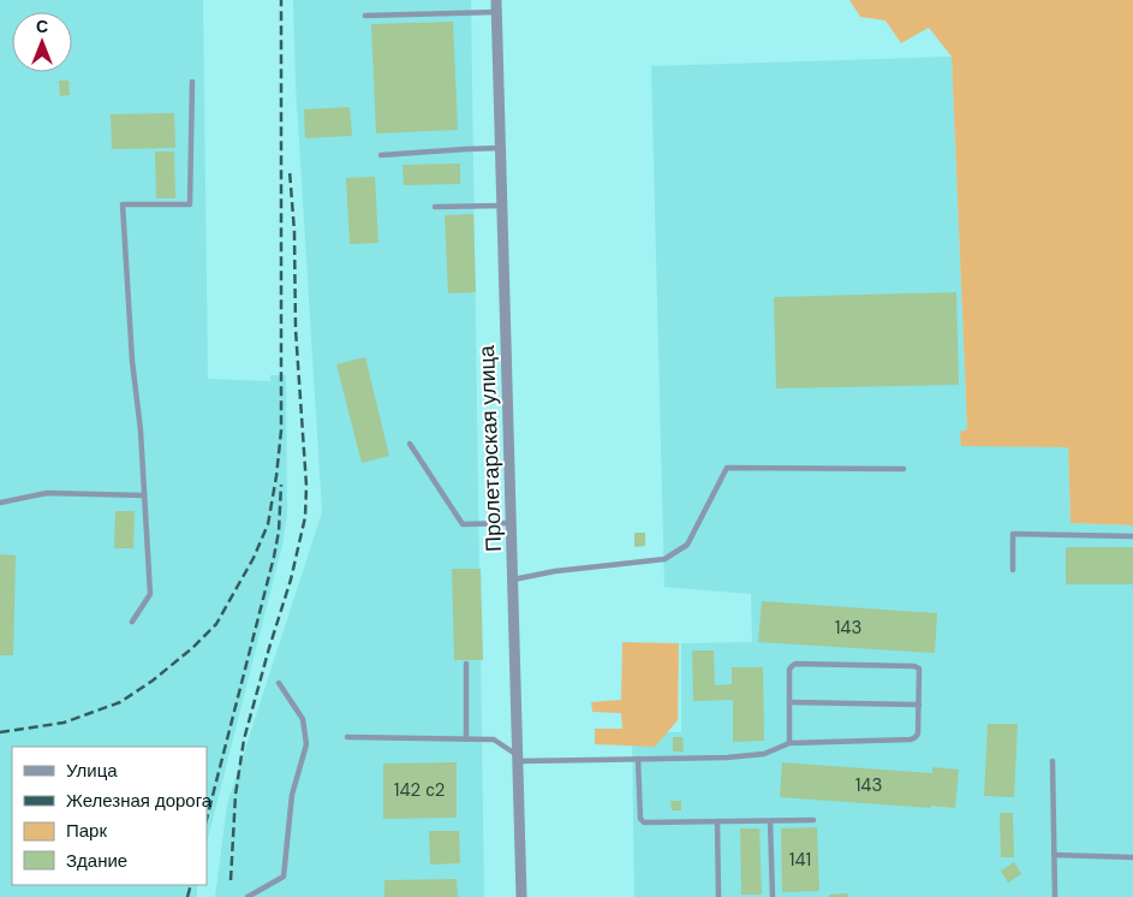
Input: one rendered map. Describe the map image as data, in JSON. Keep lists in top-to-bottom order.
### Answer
{
  "streets": {
    "street": ["Пролетарская улица"]
  },
  "house_numbers": [
    "143",
    "143",
    "142 с2",
    "141"
  ],
  "legend": [
    "Улица",
    "Железная дорога",
    "Парк",
    "Здание"
  ],
  "north": "top"
}
